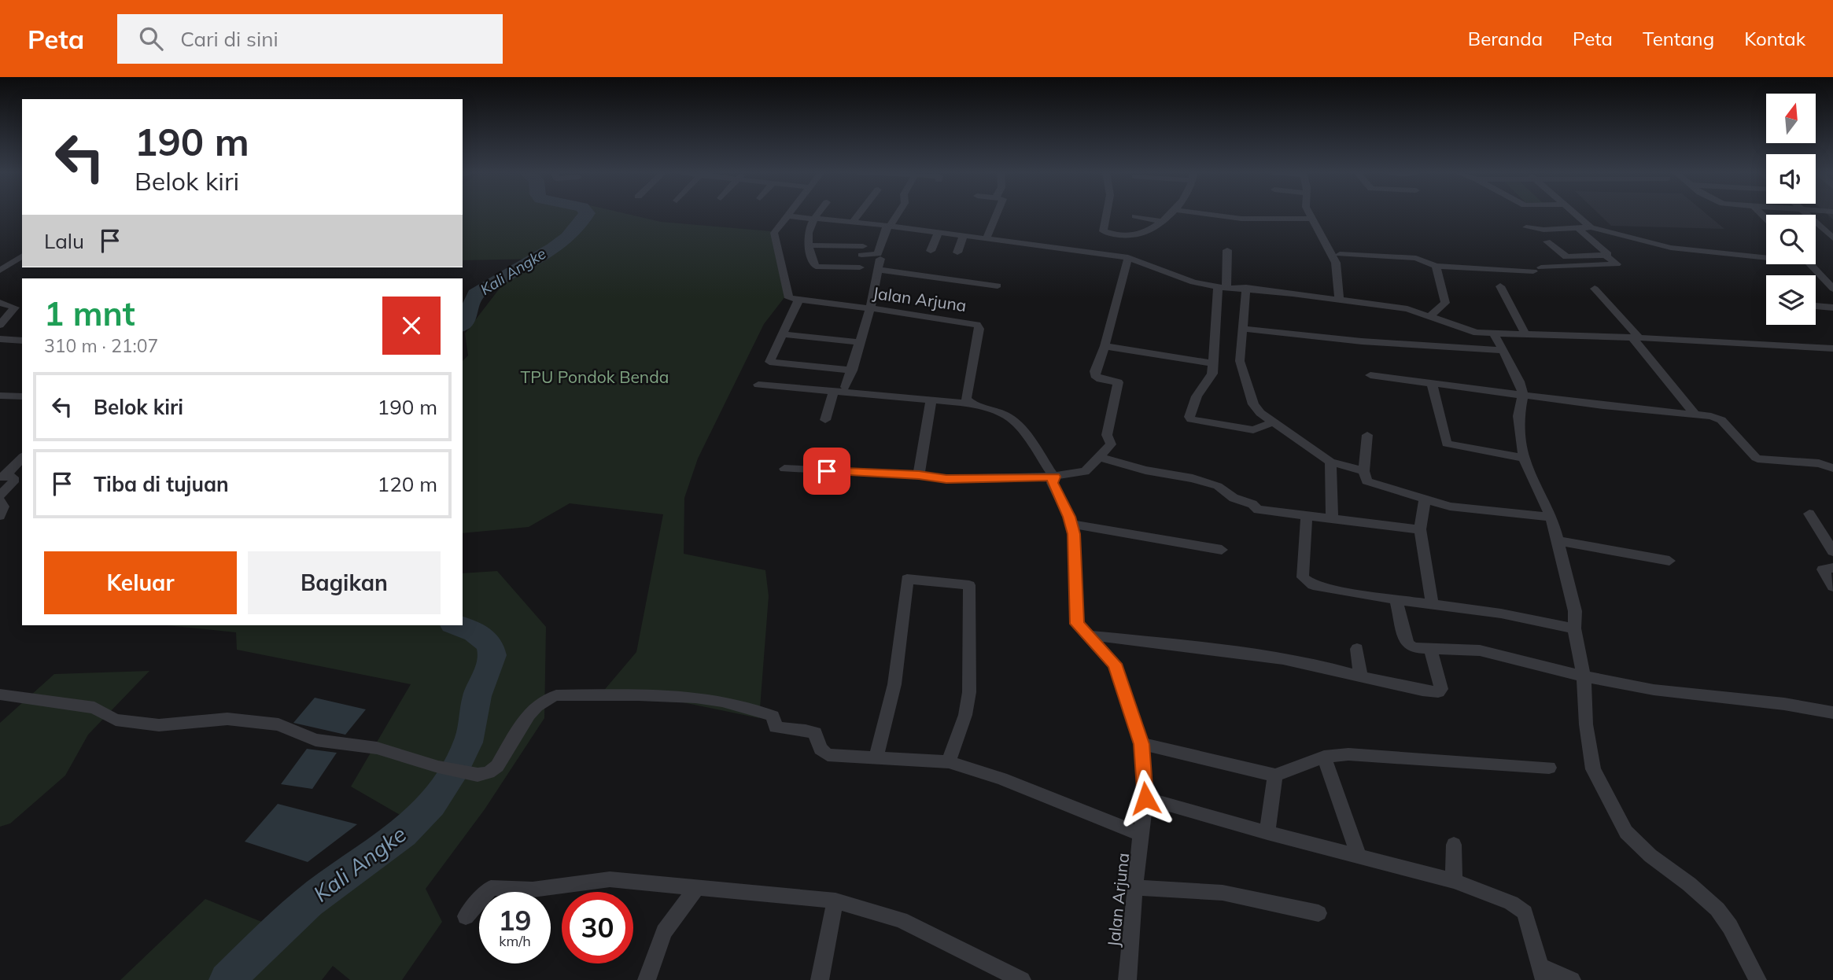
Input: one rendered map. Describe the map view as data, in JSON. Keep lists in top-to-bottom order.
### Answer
{
  "streets": {
    "street": ["Jalan Arjuna"]
  },
  "water": ["Kali Angke"],
  "parks": ["TPU Pondok Benda"],
  "north": "top",
  "page": {
    "header": "Peta",
    "search": "Cari di sini",
    "nav": [
      "Beranda",
      "Peta",
      "Tentang",
      "Kontak"
    ],
    "turn": ["190 m", "Belok kiri"],
    "then": "Lalu",
    "heading": ["1 mnt", "310 m · 21:07"],
    "list": [
      {
        "name": "Belok kiri",
        "value": "190 m"
      },
      {
        "name": "Tiba di tujuan",
        "value": "120 m"
      }
    ],
    "buttons": ["Keluar", "Bagikan"],
    "speed": "19 km/h",
    "limit": "30"
  }
}
